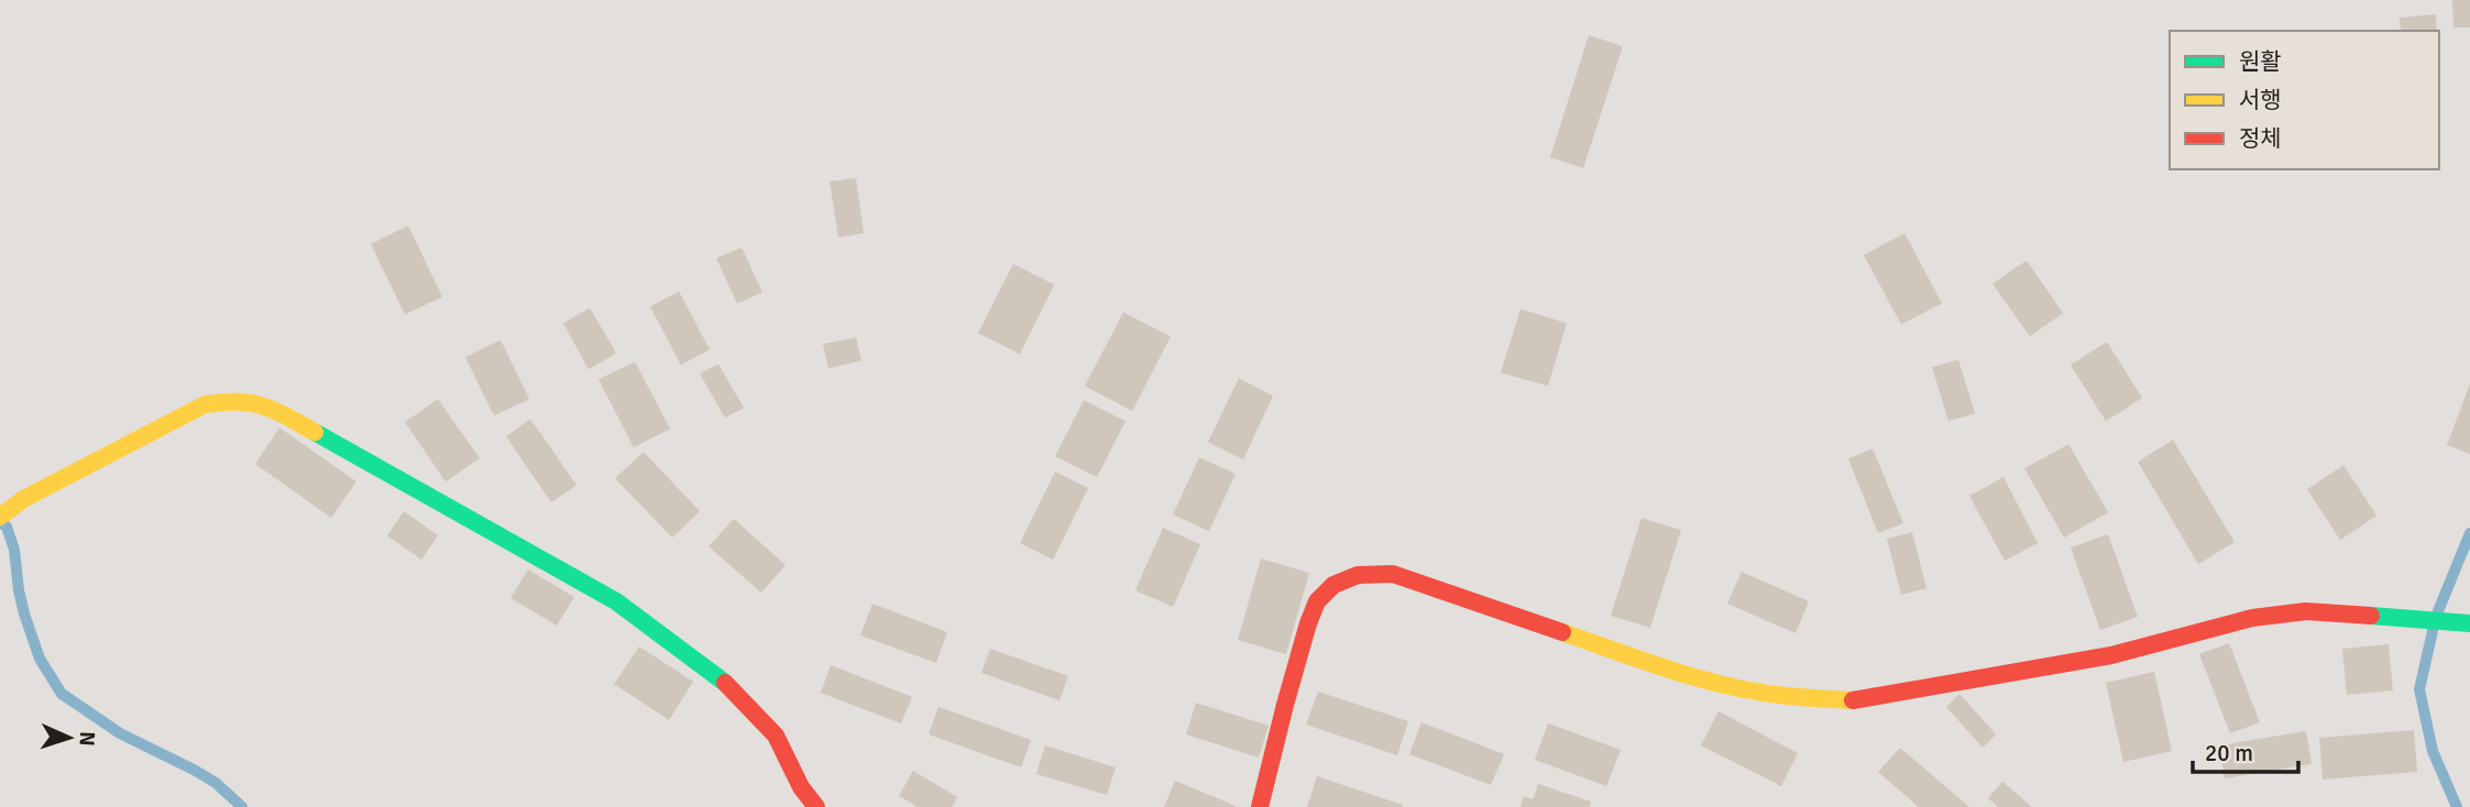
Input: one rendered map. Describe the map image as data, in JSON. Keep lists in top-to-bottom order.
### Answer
{
  "legend": ["원활", "서행", "정체"],
  "scale_bar": "20 m",
  "north": "right"
}
